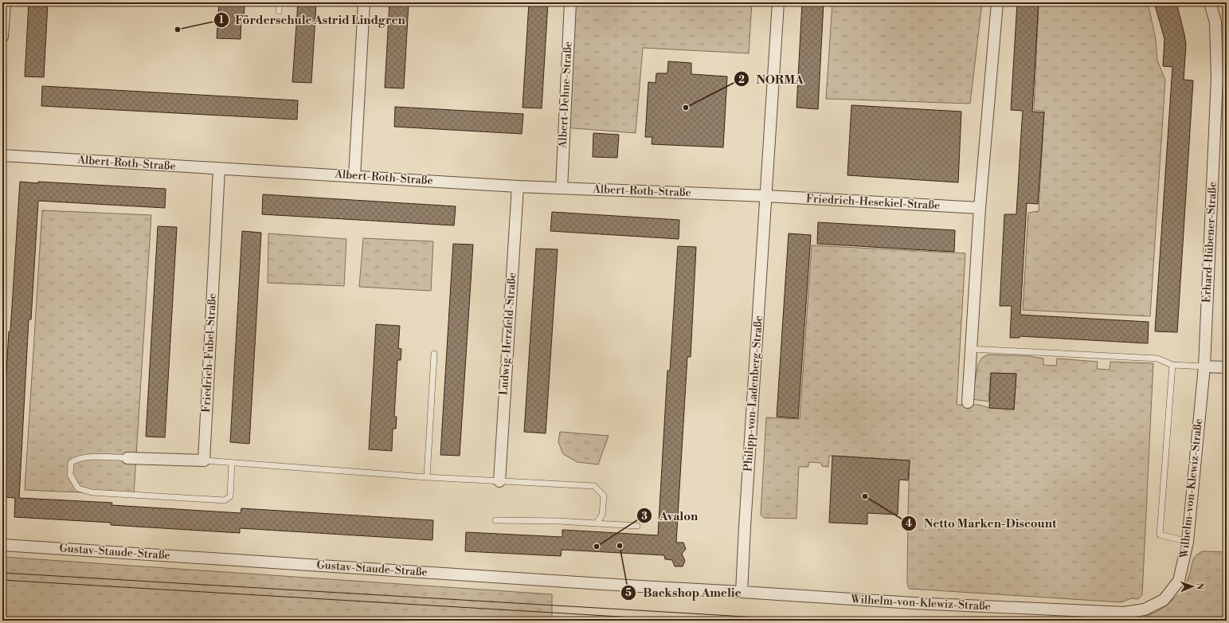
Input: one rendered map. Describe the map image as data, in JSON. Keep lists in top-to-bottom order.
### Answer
{
  "streets": {
    "street": [
      "Albert-Dehne-Straße",
      "Albert-Roth-Straße",
      "Friedrich-Hesekiel-Straße",
      "Erhard-Hübener-Straße",
      "Ludwig-Herzfeld-Straße",
      "Friedrich-Fubel-Straße",
      "Philipp-von-Ladenberg-Straße",
      "Wilhelm-von-Klewiz-Straße",
      "Gustav-Staude-Straße"
    ]
  },
  "crossings": [
    ["Albert-Dehne-Straße", "Albert-Roth-Straße"],
    ["Albert-Roth-Straße", "Friedrich-Hesekiel-Straße"],
    ["Albert-Roth-Straße", "Ludwig-Herzfeld-Straße"],
    ["Albert-Roth-Straße", "Friedrich-Fubel-Straße"],
    ["Albert-Roth-Straße", "Philipp-von-Ladenberg-Straße"],
    ["Friedrich-Hesekiel-Straße", "Philipp-von-Ladenberg-Straße"],
    ["Erhard-Hübener-Straße", "Wilhelm-von-Klewiz-Straße"],
    ["Philipp-von-Ladenberg-Straße", "Wilhelm-von-Klewiz-Straße"],
    ["Philipp-von-Ladenberg-Straße", "Gustav-Staude-Straße"],
    ["Wilhelm-von-Klewiz-Straße", "Gustav-Staude-Straße"]
  ],
  "places": [
    "Förderschule Astrid Lindgren",
    "NORMA",
    "Netto Marken-Discount",
    "Backshop Amelie",
    "Avalon"
  ],
  "north": "right"
}
